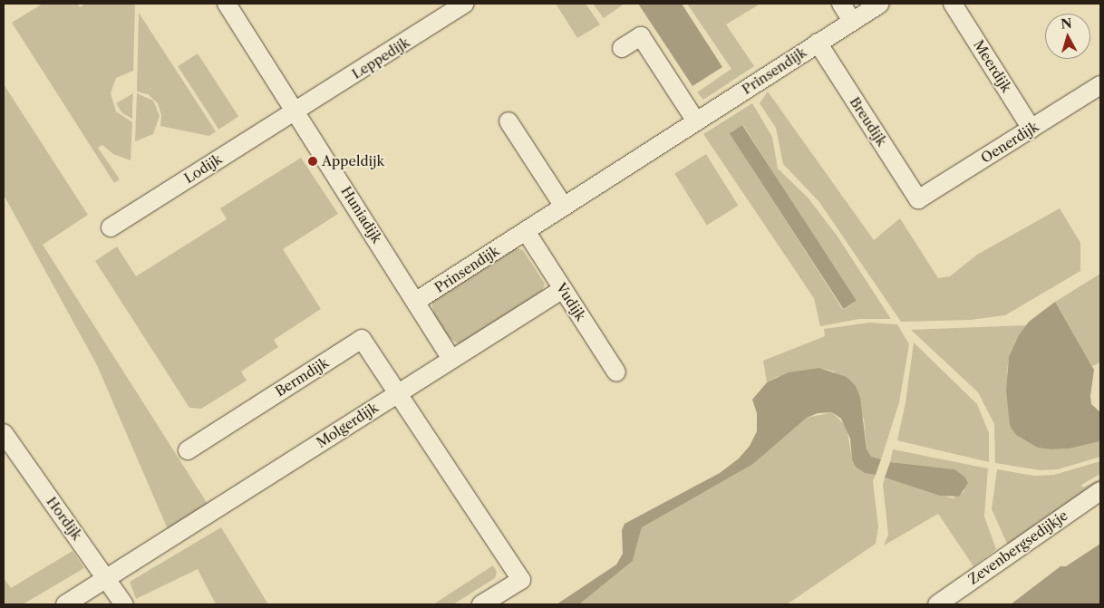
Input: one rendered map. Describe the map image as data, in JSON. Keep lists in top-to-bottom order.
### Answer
{
  "streets": {
    "street": [
      "Leppedijk",
      "Meerdijk",
      "Prinsendijk",
      "Breudijk",
      "Oenerdijk",
      "Lodijk",
      "Huniadijk",
      "Vudijk",
      "Bermdijk",
      "Molgerdijk",
      "Hordijk",
      "Zevenbergsedijkje"
    ]
  },
  "crossings": [
    ["Leppedijk", "Lodijk"],
    ["Leppedijk", "Huniadijk"],
    ["Meerdijk", "Oenerdijk"],
    ["Prinsendijk", "Breudijk"],
    ["Prinsendijk", "Huniadijk"],
    ["Prinsendijk", "Vudijk"],
    ["Breudijk", "Oenerdijk"],
    ["Lodijk", "Huniadijk"],
    ["Bermdijk", "Molgerdijk"],
    ["Molgerdijk", "Hordijk"]
  ],
  "places": ["Appeldijk"],
  "north": "top"
}
